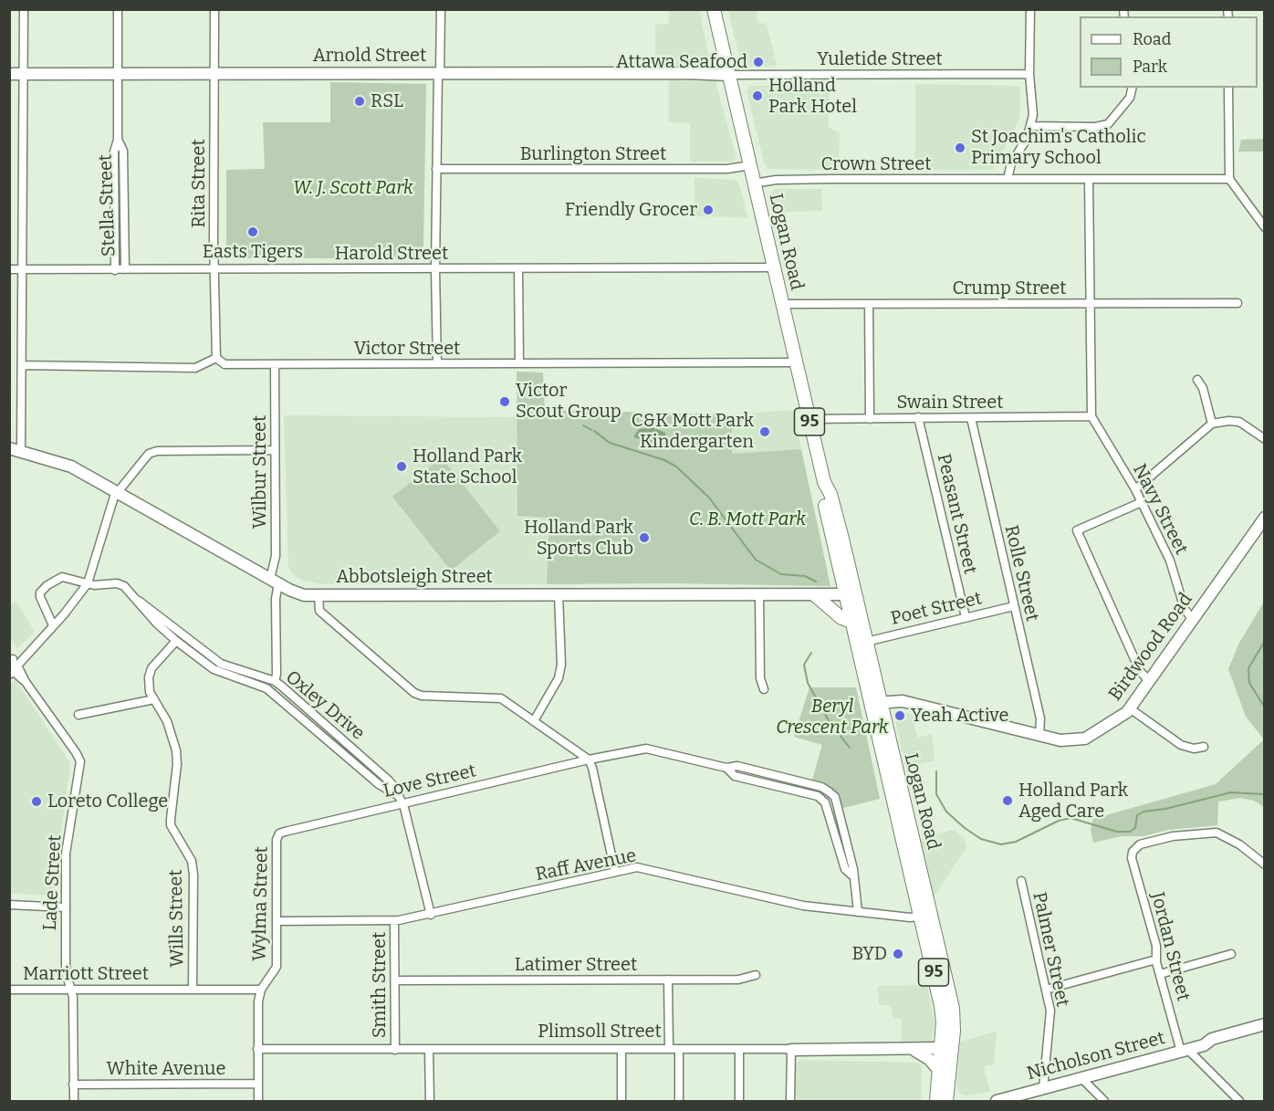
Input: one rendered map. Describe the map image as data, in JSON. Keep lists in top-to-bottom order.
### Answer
{
  "streets": {
    "main road": ["Logan Road", "95"],
    "street": [
      "Arnold Street",
      "Yuletide Street",
      "Burlington Street",
      "Crown Street",
      "Rita Street",
      "Stella Street",
      "Harold Street",
      "Crump Street",
      "Victor Street",
      "Swain Street",
      "Wilbur Street",
      "Navy Street",
      "Peasant Street",
      "Rolle Street",
      "Abbotsleigh Street",
      "Poet Street",
      "Birdwood Road",
      "Oxley Drive",
      "Love Street",
      "Raff Avenue",
      "Lade Street",
      "Wylma Street",
      "Wills Street",
      "Jordan Street",
      "Palmer Street",
      "Latimer Street",
      "Marriott Street",
      "Smith Street",
      "Plimsoll Street",
      "Nicholson Street",
      "White Avenue"
    ]
  },
  "crossings": [
    ["Arnold Street", "Yuletide Street"],
    ["Arnold Street", "Rita Street"],
    ["Arnold Street", "Stella Street"],
    ["Arnold Street", "Logan Road"],
    ["Yuletide Street", "Logan Road"],
    ["Burlington Street", "Logan Road"],
    ["Crown Street", "Logan Road"],
    ["Rita Street", "Harold Street"],
    ["Rita Street", "Victor Street"],
    ["Stella Street", "Harold Street"],
    ["Logan Road", "Harold Street"],
    ["Logan Road", "Crump Street"],
    ["Logan Road", "Victor Street"],
    ["Logan Road", "Swain Street"],
    ["Logan Road", "Abbotsleigh Street"],
    ["Logan Road", "Poet Street"],
    ["Logan Road", "Birdwood Road"],
    ["Logan Road", "Raff Avenue"],
    ["Logan Road", "Plimsoll Street"],
    ["Victor Street", "Wilbur Street"],
    ["Swain Street", "Navy Street"],
    ["Swain Street", "Peasant Street"],
    ["Swain Street", "Rolle Street"],
    ["Wilbur Street", "Abbotsleigh Street"],
    ["Wilbur Street", "Oxley Drive"],
    ["Navy Street", "Birdwood Road"],
    ["Peasant Street", "Poet Street"],
    ["Rolle Street", "Poet Street"],
    ["Rolle Street", "Birdwood Road"],
    ["Oxley Drive", "Love Street"],
    ["Oxley Drive", "Raff Avenue"],
    ["Oxley Drive", "Wills Street"],
    ["Love Street", "Raff Avenue"],
    ["Love Street", "Wylma Street"],
    ["Raff Avenue", "Wylma Street"],
    ["Raff Avenue", "Smith Street"],
    ["Lade Street", "Marriott Street"],
    ["Lade Street", "White Avenue"],
    ["Wylma Street", "Marriott Street"],
    ["Wylma Street", "Plimsoll Street"],
    ["Wylma Street", "White Avenue"],
    ["Wills Street", "Marriott Street"],
    ["Jordan Street", "Nicholson Street"],
    ["Palmer Street", "Nicholson Street"],
    ["Latimer Street", "Smith Street"],
    ["Smith Street", "Plimsoll Street"]
  ],
  "parks": ["W. J. Scott Park", "C. B. Mott Park", "Beryl Crescent Park"],
  "places": [
    "Attawa Seafood",
    "Holland Park Hotel",
    "RSL",
    "St Joachim's Catholic Primary School",
    "Friendly Grocer",
    "Easts Tigers",
    "Victor Scout Group",
    "C&K Mott Park Kindergarten",
    "Holland Park State School",
    "Holland Park Sports Club",
    "Yeah Active",
    "Holland Park Aged Care",
    "Loreto College",
    "BYD"
  ],
  "legend": ["Road", "Park"]
}
